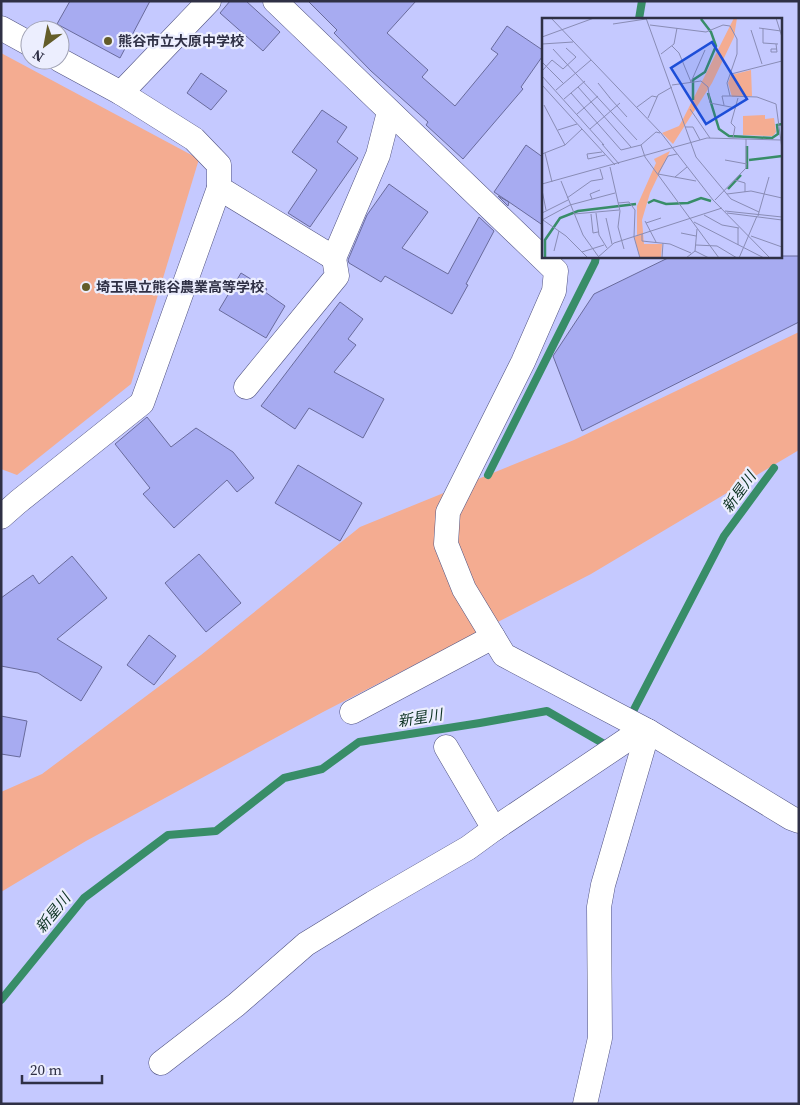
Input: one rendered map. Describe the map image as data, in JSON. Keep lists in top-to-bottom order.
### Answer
{
  "water": ["新星川"],
  "places": ["熊谷市立大原中学校", "埼玉県立熊谷農業高等学校"],
  "scale_bar": "20 m",
  "north": "bottom left"
}
